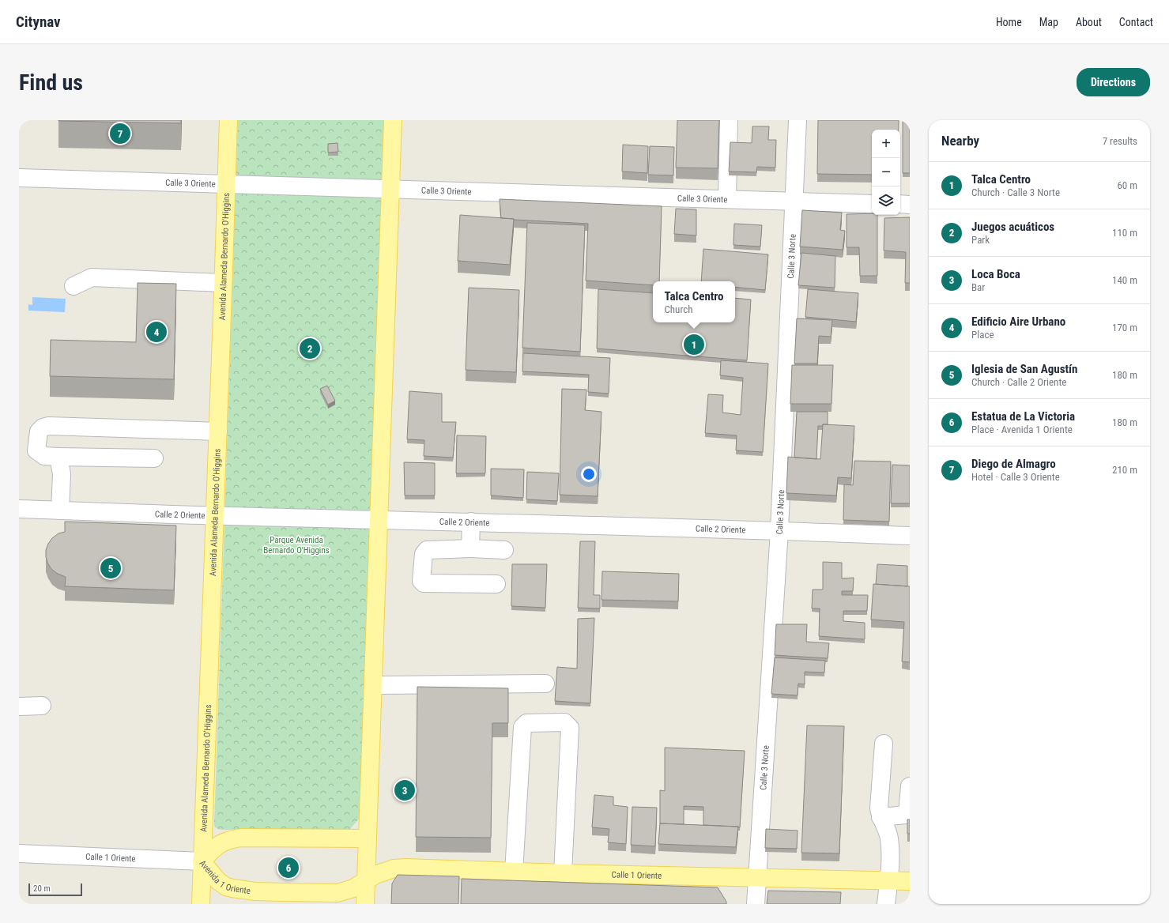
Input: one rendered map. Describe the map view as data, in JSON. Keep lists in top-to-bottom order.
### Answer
{
  "streets": {
    "main road": ["Avenida Alameda Bernardo O'Higgins", "Calle 1 Oriente", "Avenida 1 Oriente"],
    "street": ["Calle 3 Oriente", "Calle 3 Norte", "Calle 2 Oriente"]
  },
  "crossings": [
    ["Calle 3 Oriente", "Avenida Alameda Bernardo O'Higgins"],
    ["Calle 3 Oriente", "Calle 3 Norte"],
    ["Avenida Alameda Bernardo O'Higgins", "Calle 2 Oriente"],
    ["Avenida Alameda Bernardo O'Higgins", "Calle 1 Oriente"],
    ["Avenida Alameda Bernardo O'Higgins", "Avenida 1 Oriente"],
    ["Calle 3 Norte", "Calle 2 Oriente"],
    ["Calle 3 Norte", "Calle 1 Oriente"],
    ["Calle 1 Oriente", "Avenida 1 Oriente"]
  ],
  "parks": ["Parque Avenida Bernardo O'Higgins"],
  "scale_bar": "20 m",
  "page": {
    "header": "Citynav",
    "nav": [
      "Home",
      "Map",
      "About",
      "Contact"
    ],
    "buttons": "Directions",
    "title": "Find us",
    "heading": ["Nearby", "7 results"],
    "pins": [
      "7",
      "4",
      "1",
      "2",
      "5",
      "3",
      "6"
    ],
    "map_buttons": ["+", "−"],
    "list": [
      {
        "mark": "1",
        "name": "Talca Centro",
        "note": "Church · Calle 3 Norte",
        "value": "60 m"
      },
      {
        "mark": "2",
        "name": "Juegos acuáticos",
        "note": "Park",
        "value": "110 m"
      },
      {
        "mark": "3",
        "name": "Loca Boca",
        "note": "Bar",
        "value": "140 m"
      },
      {
        "mark": "4",
        "name": "Edificio Aire Urbano",
        "note": "Place",
        "value": "170 m"
      },
      {
        "mark": "5",
        "name": "Iglesia de San Agustín",
        "note": "Church · Calle 2 Oriente",
        "value": "180 m"
      },
      {
        "mark": "6",
        "name": "Estatua de La Victoria",
        "note": "Place · Avenida 1 Oriente",
        "value": "180 m"
      },
      {
        "mark": "7",
        "name": "Diego de Almagro",
        "note": "Hotel · Calle 3 Oriente",
        "value": "210 m"
      }
    ],
    "popup": ["Talca Centro", "Church"],
    "scale": "20 m"
  }
}
